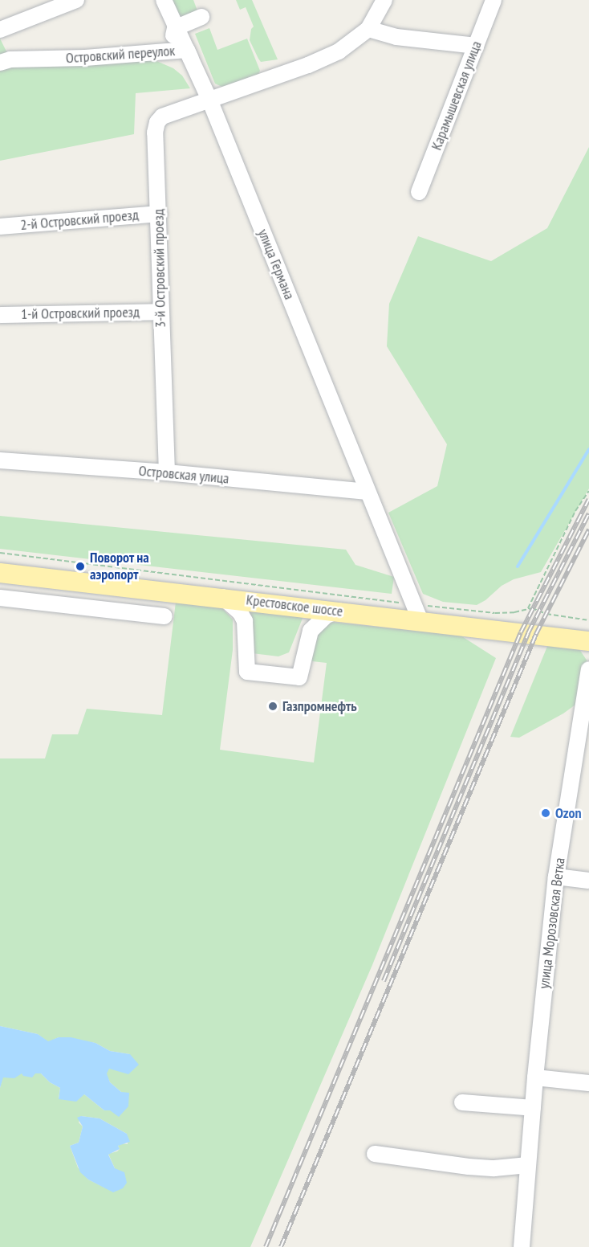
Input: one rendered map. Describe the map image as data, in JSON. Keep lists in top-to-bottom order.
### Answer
{
  "streets": {
    "main road": ["Крестовское шоссе"],
    "street": [
      "Островский переулок",
      "Карамышевская улица",
      "2-й Островский проезд",
      "улица Германа",
      "3-й Островский проезд",
      "1-й Островский проезд",
      "Островская улица",
      "улица Морозовская Ветка"
    ]
  },
  "crossings": [
    ["Островский переулок", "улица Германа"],
    ["Островский переулок", "3-й Островский проезд"],
    ["2-й Островский проезд", "3-й Островский проезд"],
    ["улица Германа", "3-й Островский проезд"],
    ["улица Германа", "Островская улица"],
    ["улица Германа", "Крестовское шоссе"],
    ["3-й Островский проезд", "1-й Островский проезд"],
    ["3-й Островский проезд", "Островская улица"]
  ],
  "places": ["Поворот на аэропорт", "Газпромнефть", "Ozon"]
}
